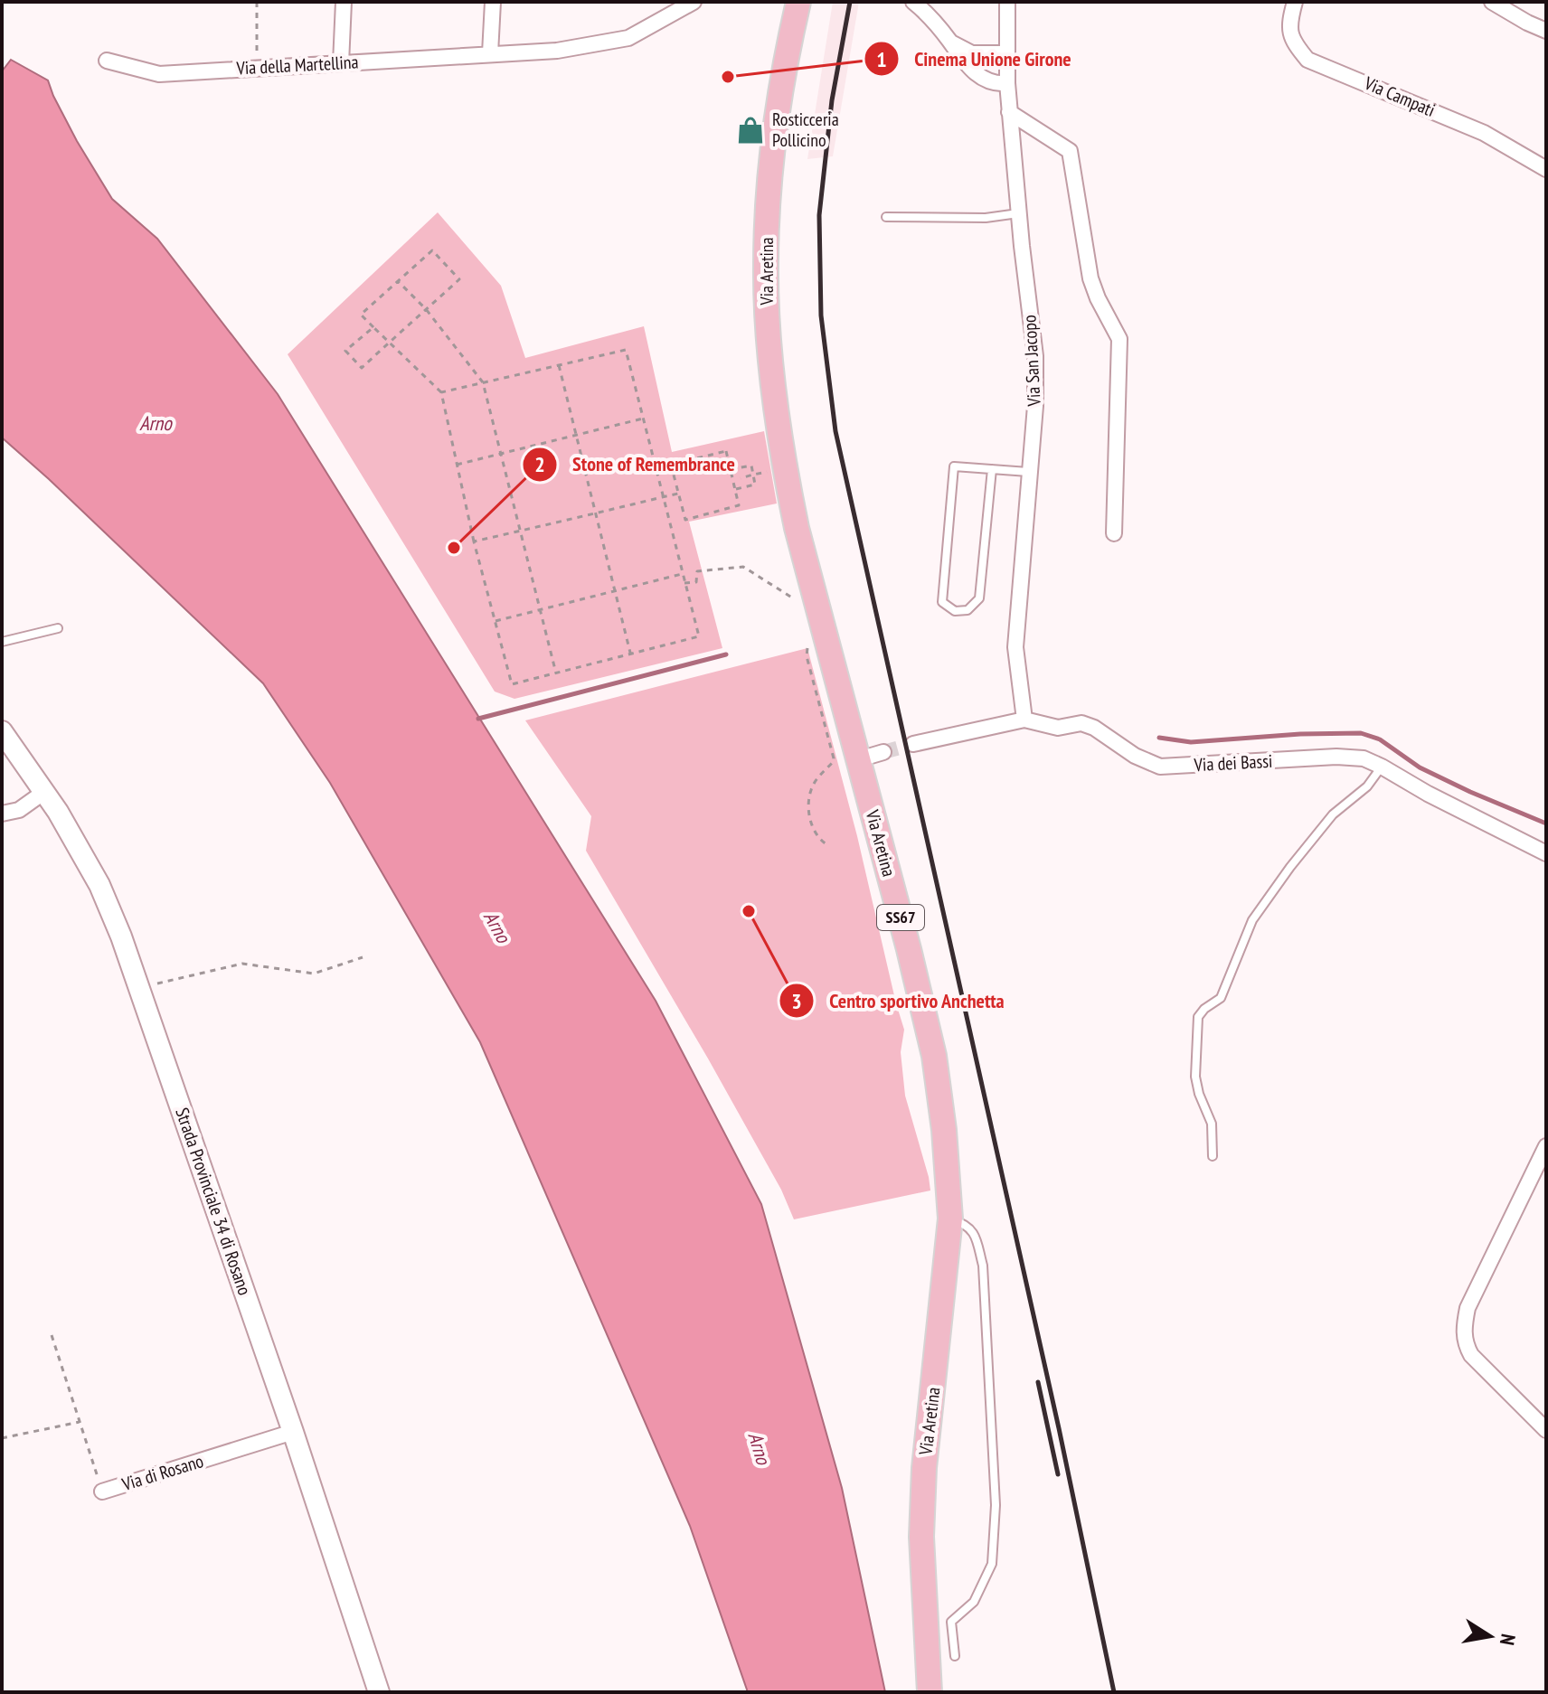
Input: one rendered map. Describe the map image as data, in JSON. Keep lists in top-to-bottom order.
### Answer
{
  "streets": {
    "main road": ["Via Aretina", "SS67", "Strada Provinciale 34 di Rosano"],
    "street": [
      "Via della Martellina",
      "Via Campati",
      "Via San Jacopo",
      "Via dei Bassi",
      "Via di Rosano"
    ]
  },
  "crossings": [
    ["Via San Jacopo", "Via dei Bassi"],
    ["Strada Provinciale 34 di Rosano", "Via di Rosano"]
  ],
  "water": ["Arno"],
  "places": {
    "other": ["Cinema Unione Girone", "Stone of Remembrance", "Centro sportivo Anchetta"],
    "shop": ["Rosticceria Pollicino"]
  },
  "north": "right"
}
